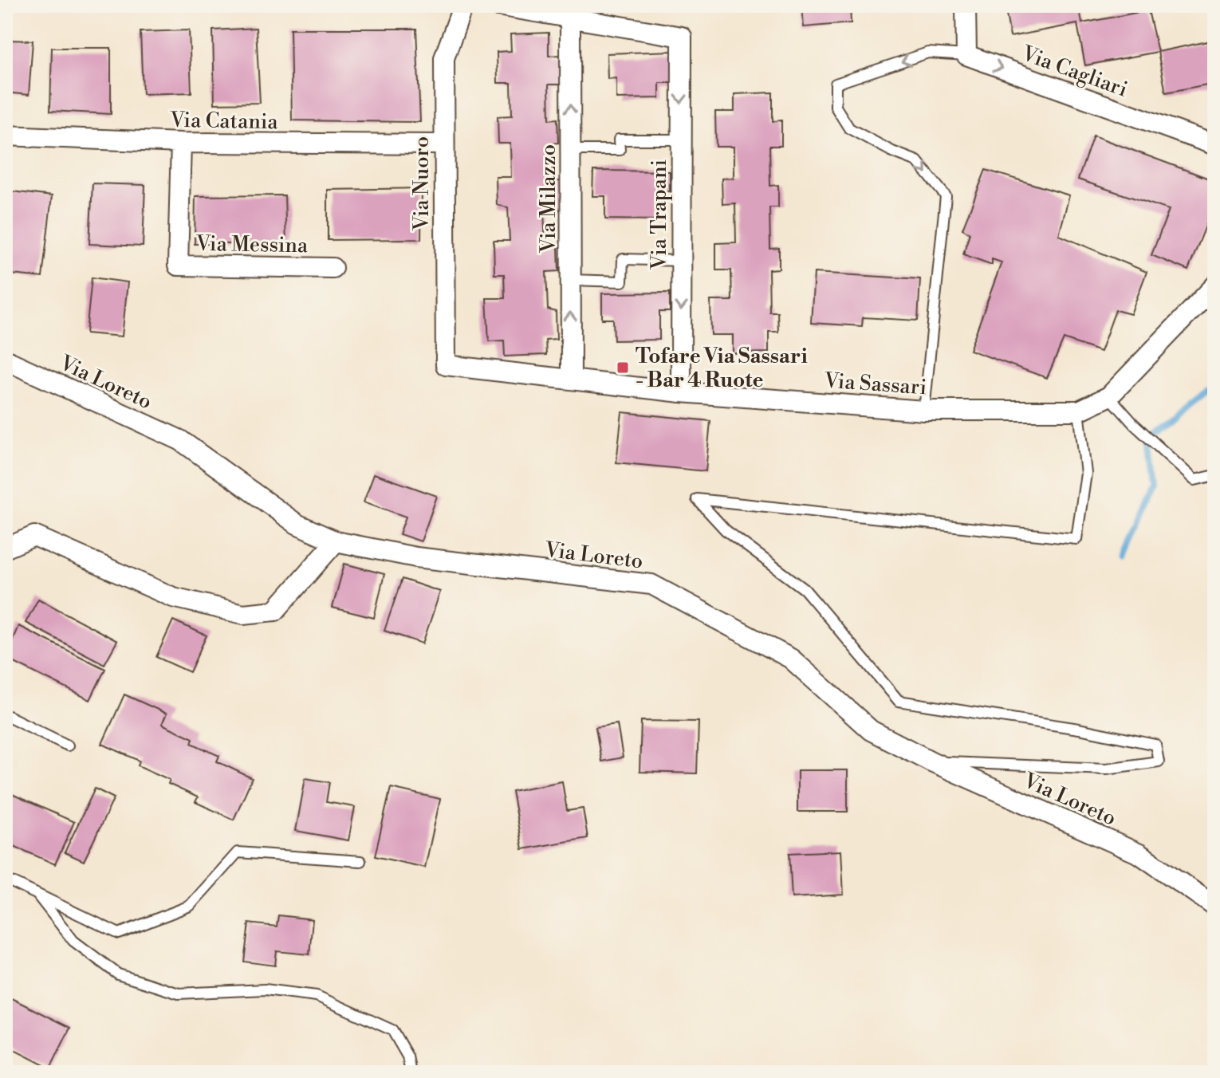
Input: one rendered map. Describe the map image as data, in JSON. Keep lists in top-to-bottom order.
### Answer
{
  "streets": {
    "street": [
      "Via Cagliari",
      "Via Catania",
      "Via Nuoro",
      "Via Milazzo",
      "Via Trapani",
      "Via Messina",
      "Via Loreto",
      "Via Sassari"
    ]
  },
  "crossings": [
    ["Via Catania", "Via Nuoro"],
    ["Via Catania", "Via Messina"],
    ["Via Nuoro", "Via Sassari"],
    ["Via Milazzo", "Via Trapani"],
    ["Via Milazzo", "Via Sassari"],
    ["Via Trapani", "Via Sassari"]
  ],
  "one_way": ["Via Cagliari", "Via Milazzo"],
  "places": {
    "transit": ["Tofare Via Sassari - Bar 4 Ruote"]
  }
}
